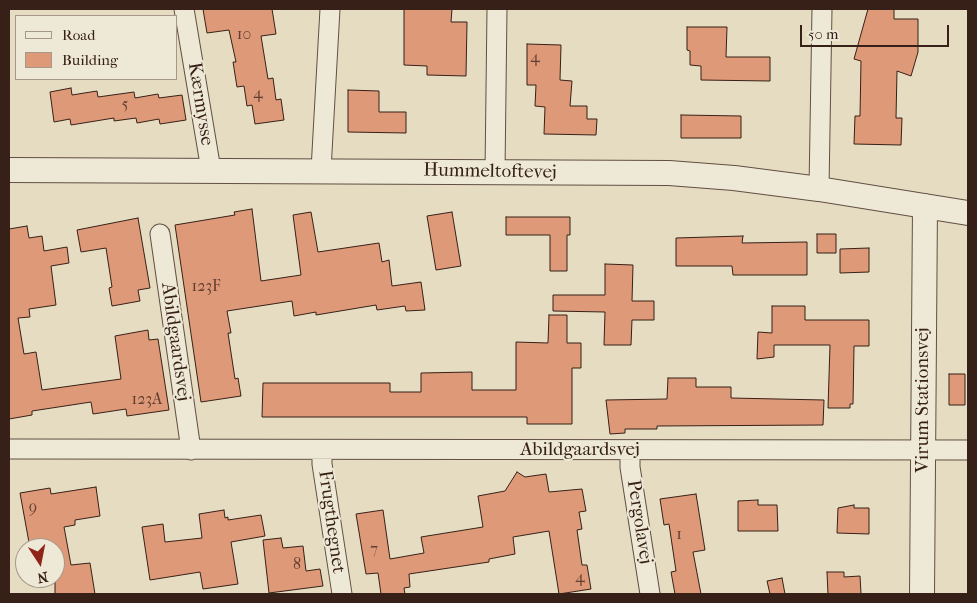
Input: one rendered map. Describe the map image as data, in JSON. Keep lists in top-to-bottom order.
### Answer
{
  "streets": {
    "street": [
      "Kærmysse",
      "Hummeltoftevej",
      "Abildgaardsvej",
      "Virum Stationsvej",
      "Frugthegnet",
      "Pergolavej"
    ]
  },
  "crossings": [
    ["Kærmysse", "Hummeltoftevej"],
    ["Hummeltoftevej", "Virum Stationsvej"],
    ["Abildgaardsvej", "Virum Stationsvej"],
    ["Abildgaardsvej", "Frugthegnet"],
    ["Abildgaardsvej", "Pergolavej"]
  ],
  "house_numbers": [
    "10",
    "4",
    "4",
    "5",
    "123F",
    "123A",
    "9",
    "1",
    "7",
    "8",
    "4"
  ],
  "legend": ["Road", "Building"],
  "scale_bar": "50 m",
  "north": "bottom"
}
